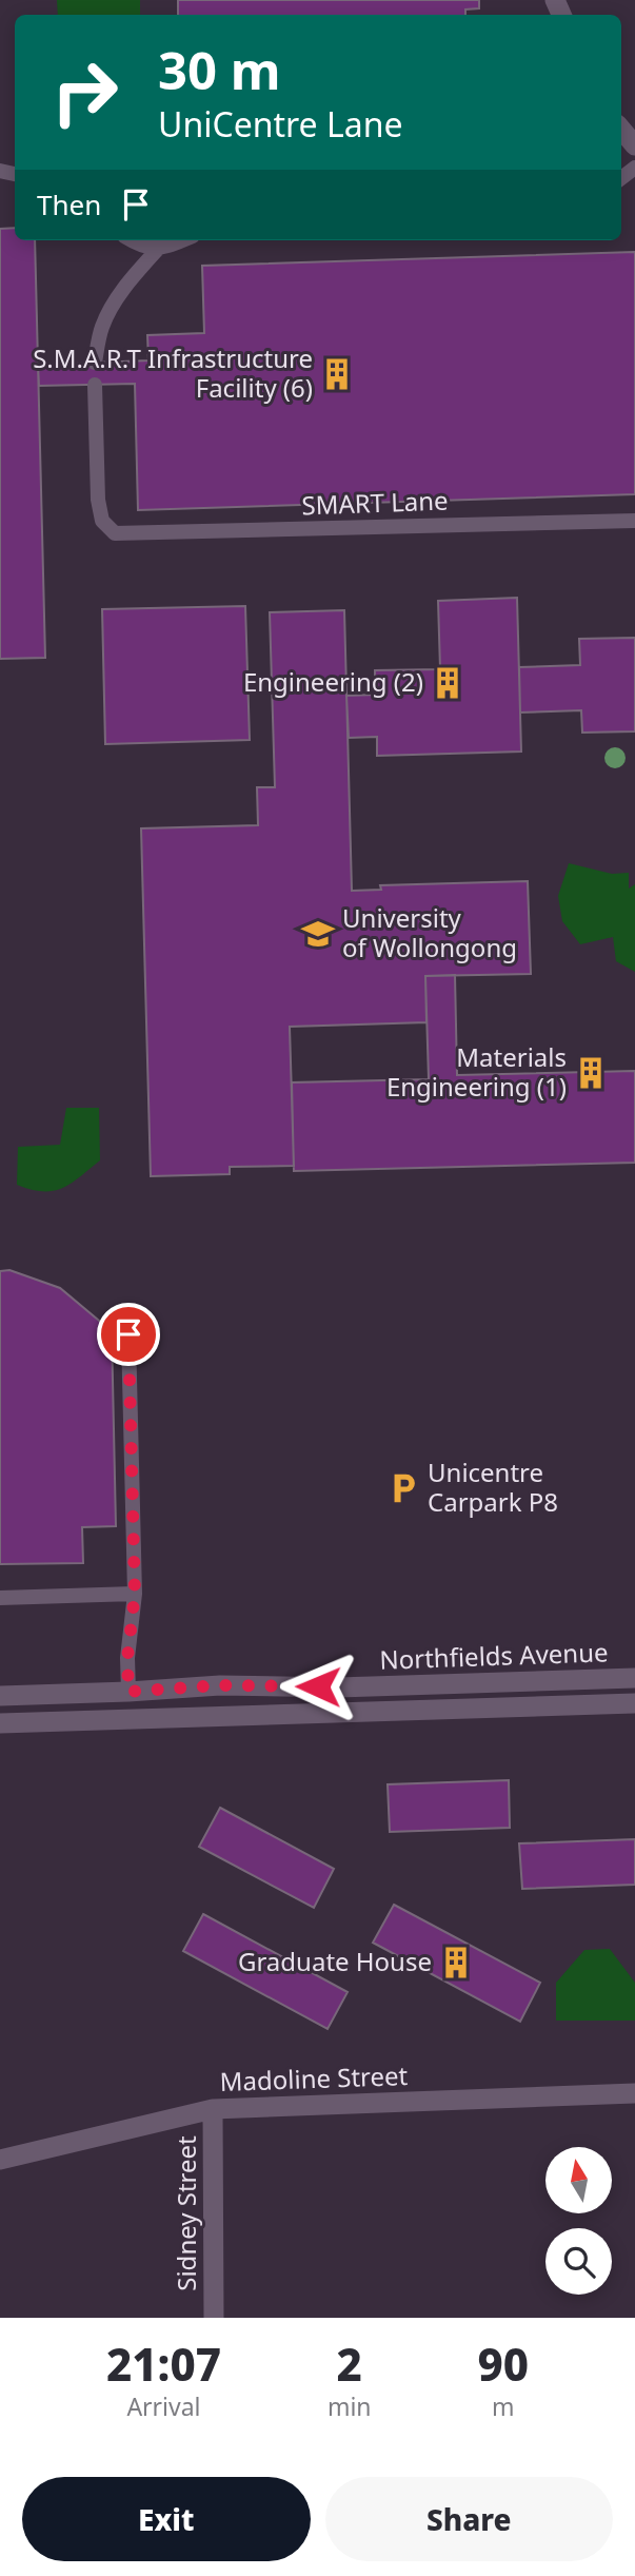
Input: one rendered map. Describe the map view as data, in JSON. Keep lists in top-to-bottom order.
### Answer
{
  "streets": {
    "main road": ["Northfields Avenue", "Madoline Street", "Sidney Street"],
    "lane": ["SMART Lane"]
  },
  "crossings": [
    ["Madoline Street", "Sidney Street"]
  ],
  "places": {
    "building": [
      "S.M.A.R.T Infrastructure Facility (6)",
      "Engineering (2)",
      "Materials Engineering (1)",
      "Graduate House"
    ],
    "school or university": ["University of Wollongong"],
    "parking": ["Unicentre Carpark P8"]
  },
  "north": "top",
  "page": {
    "turn": ["30 m", "UniCentre Lane"],
    "then": "Then",
    "eta": [
      "21:07",
      "Arrival",
      "2",
      "min",
      "90",
      "m"
    ],
    "buttons": ["Exit", "Share"]
  }
}
